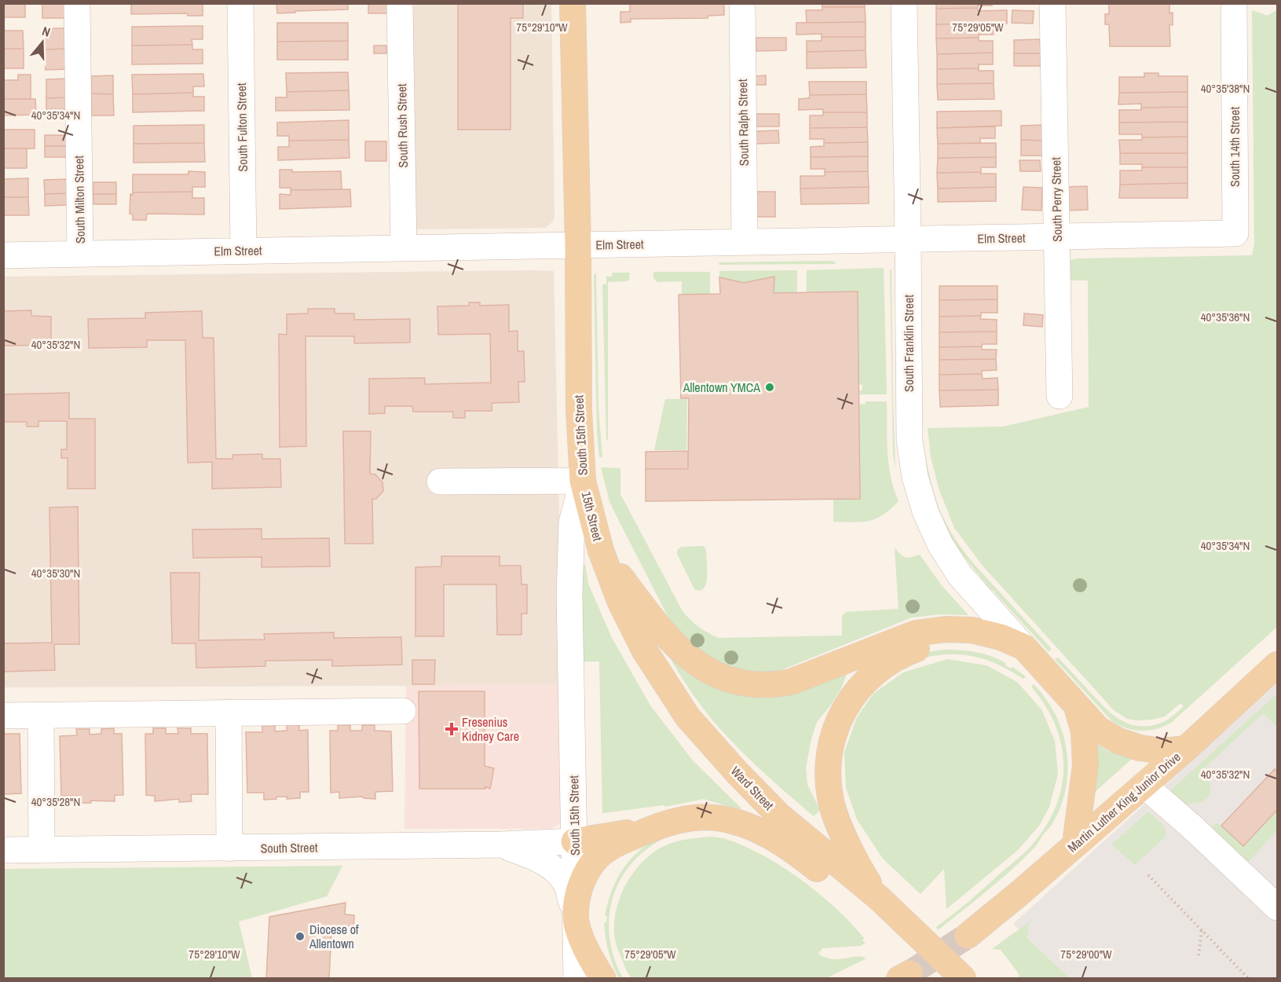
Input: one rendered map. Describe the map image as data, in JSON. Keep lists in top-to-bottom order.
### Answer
{
  "streets": {
    "main road": [
      "South 15th Street",
      "15th Street",
      "Ward Street",
      "Martin Luther King Junior Drive"
    ],
    "street": [
      "South Ralph Street",
      "South Rush Street",
      "South Fulton Street",
      "South 14th Street",
      "South Milton Street",
      "South Perry Street",
      "Elm Street",
      "South Franklin Street",
      "South Street"
    ]
  },
  "crossings": [
    ["South Ralph Street", "Elm Street"],
    ["South Rush Street", "Elm Street"],
    ["South Fulton Street", "Elm Street"],
    ["South 14th Street", "Elm Street"],
    ["South Milton Street", "Elm Street"],
    ["South Perry Street", "Elm Street"],
    ["Elm Street", "South Franklin Street"],
    ["Elm Street", "South 15th Street"],
    ["South 15th Street", "15th Street"],
    ["South 15th Street", "South Street"],
    ["15th Street", "Ward Street"]
  ],
  "places": {
    "other": ["Allentown YMCA", "Diocese of Allentown"],
    "health": ["Fresenius Kidney Care"]
  },
  "north": "top",
  "coordinates": [
    "75°29'10\"W",
    "75°29'05\"W",
    "40°35'38\"N",
    "40°35'34\"N",
    "40°35'36\"N",
    "40°35'32\"N",
    "40°35'30\"N",
    "40°35'28\"N",
    "75°29'00\"W"
  ]
}
